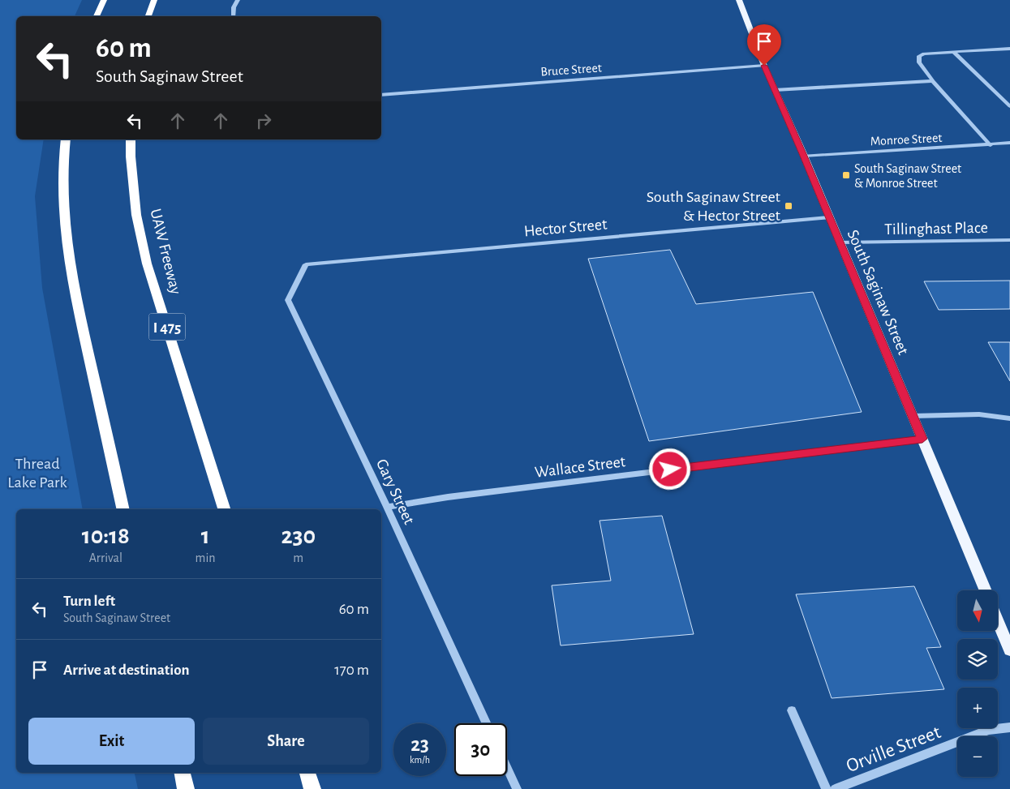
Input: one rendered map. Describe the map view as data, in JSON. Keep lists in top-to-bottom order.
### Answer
{
  "streets": {
    "highway": ["UAW Freeway", "I 475"],
    "main road": ["South Saginaw Street"],
    "street": [
      "Bruce Street",
      "Monroe Street",
      "Hector Street",
      "Tillinghast Place",
      "Wallace Street",
      "Gary Street",
      "Orville Street"
    ]
  },
  "crossings": [
    ["Bruce Street", "South Saginaw Street"],
    ["Monroe Street", "South Saginaw Street"],
    ["Hector Street", "South Saginaw Street"],
    ["Hector Street", "Gary Street"],
    ["Tillinghast Place", "South Saginaw Street"],
    ["South Saginaw Street", "Wallace Street"],
    ["Wallace Street", "Gary Street"]
  ],
  "parks": ["Thread Lake Park"],
  "places": {
    "transit": ["South Saginaw Street & Monroe Street", "South Saginaw Street & Hector Street"]
  },
  "north": "bottom",
  "page": {
    "turn": ["60 m", "South Saginaw Street"],
    "eta": [
      "10:18",
      "Arrival",
      "1",
      "min",
      "230",
      "m"
    ],
    "list": [
      {
        "name": "Turn left",
        "note": "South Saginaw Street",
        "value": "60 m"
      },
      {
        "name": "Arrive at destination",
        "value": "170 m"
      }
    ],
    "map_buttons": ["+", "−"],
    "buttons": ["Exit", "Share"],
    "speed": "23 km/h",
    "limit": "30"
  }
}
